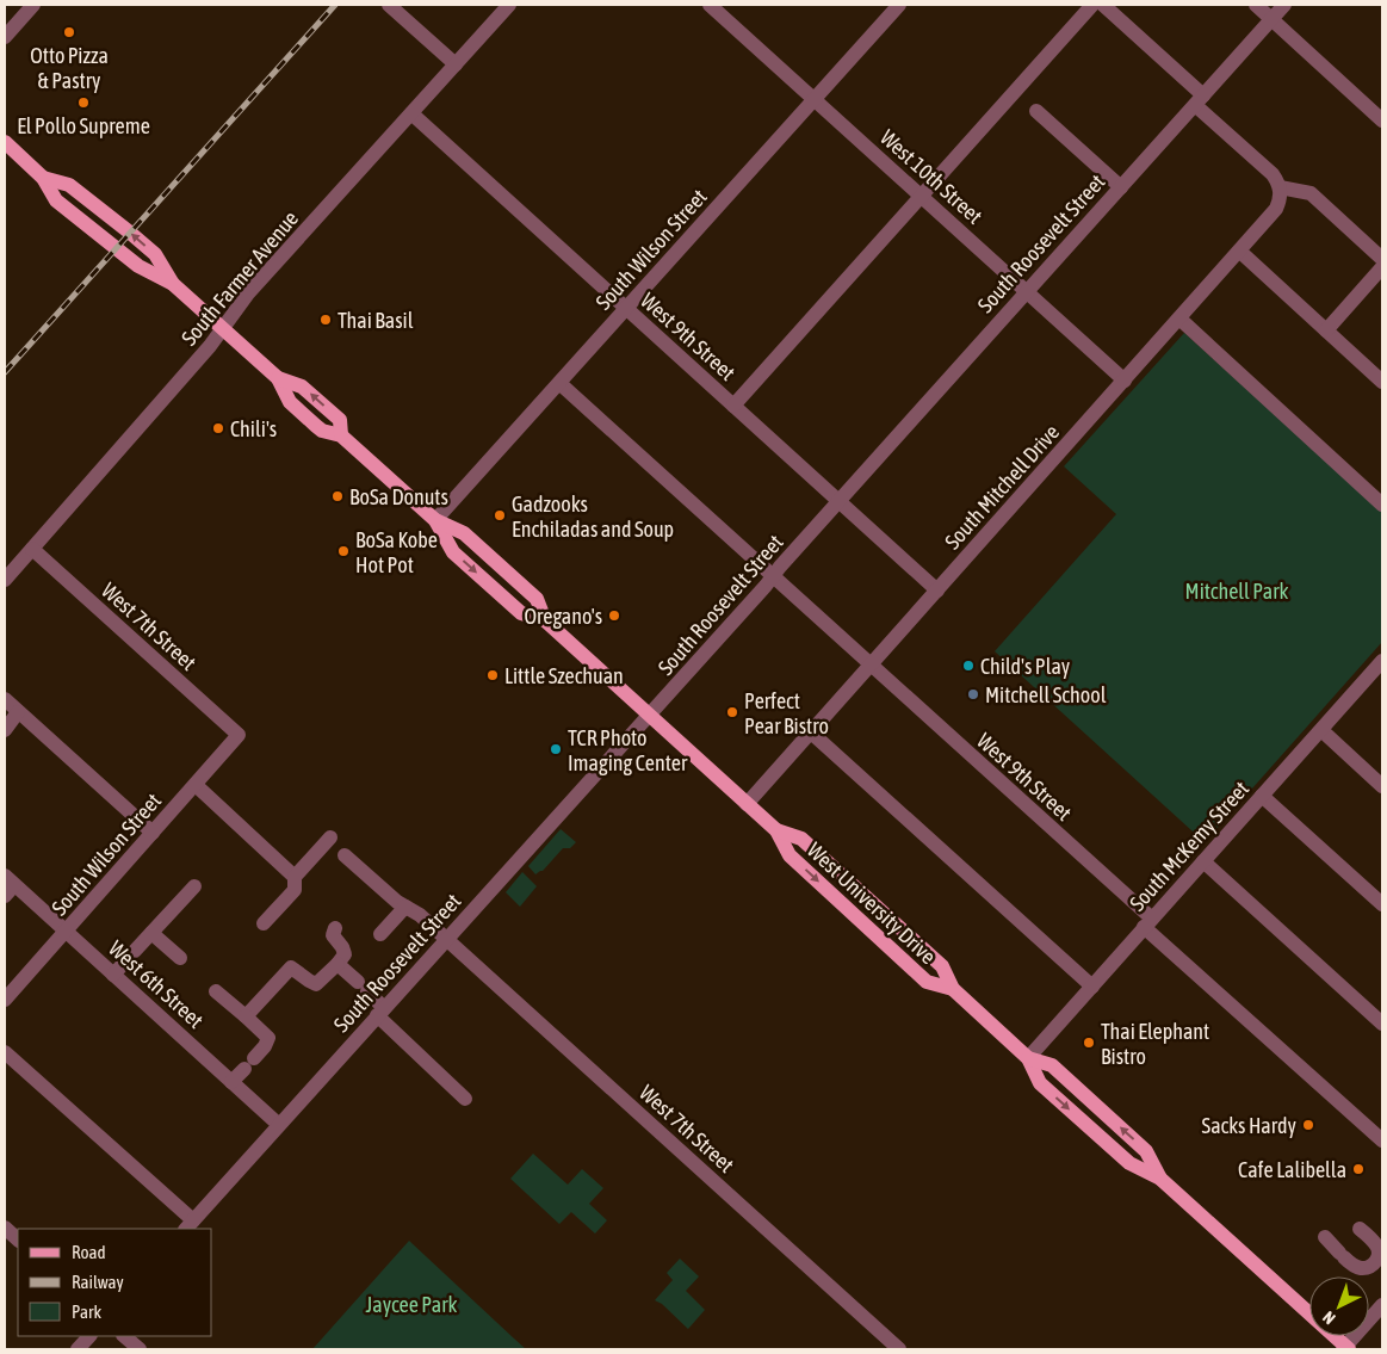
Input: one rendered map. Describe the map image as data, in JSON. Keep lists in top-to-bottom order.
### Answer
{
  "streets": {
    "main road": ["West University Drive"],
    "street": [
      "West 10th Street",
      "South Roosevelt Street",
      "South Wilson Street",
      "South Farmer Avenue",
      "West 9th Street",
      "South Mitchell Drive",
      "West 7th Street",
      "South McKemy Street",
      "West 6th Street"
    ]
  },
  "crossings": [
    ["West 10th Street", "South Roosevelt Street"],
    ["West 10th Street", "South Wilson Street"],
    ["West 10th Street", "South Mitchell Drive"],
    ["South Roosevelt Street", "West 9th Street"],
    ["South Roosevelt Street", "West 7th Street"],
    ["South Roosevelt Street", "West University Drive"],
    ["South Roosevelt Street", "West 6th Street"],
    ["South Wilson Street", "West 9th Street"],
    ["South Wilson Street", "West 7th Street"],
    ["South Wilson Street", "West University Drive"],
    ["South Wilson Street", "West 6th Street"],
    ["South Farmer Avenue", "West 9th Street"],
    ["South Farmer Avenue", "West 7th Street"],
    ["South Farmer Avenue", "West University Drive"],
    ["West 9th Street", "South Mitchell Drive"],
    ["West 9th Street", "South McKemy Street"],
    ["South Mitchell Drive", "West University Drive"],
    ["South McKemy Street", "West University Drive"]
  ],
  "parks": ["Mitchell Park", "Jaycee Park"],
  "places": [
    "Otto Pizza & Pastry",
    "El Pollo Supreme",
    "Thai Basil",
    "Chili's",
    "BoSa Donuts",
    "Gadzooks Enchiladas and Soup",
    "BoSa Kobe Hot Pot",
    "Oregano's",
    "Child's Play",
    "Little Szechuan",
    "Mitchell School",
    "Perfect Pear Bistro",
    "TCR Photo Imaging Center",
    "Thai Elephant Bistro",
    "Sacks Hardy",
    "Cafe Lalibella"
  ],
  "legend": ["Road", "Railway", "Park"],
  "north": "bottom left"
}
